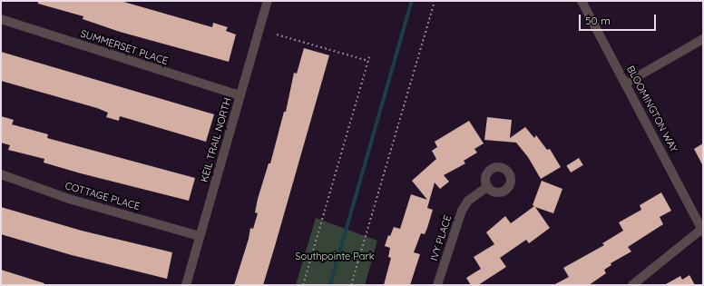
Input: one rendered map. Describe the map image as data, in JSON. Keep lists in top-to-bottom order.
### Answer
{
  "streets": {
    "street": [
      "SUMMERSET PLACE",
      "BLOOMINGTON WAY",
      "KEIL TRAIL NORTH",
      "COTTAGE PLACE",
      "IVY PLACE"
    ]
  },
  "crossings": [
    ["SUMMERSET PLACE", "KEIL TRAIL NORTH"],
    ["KEIL TRAIL NORTH", "COTTAGE PLACE"]
  ],
  "parks": ["Southpointe Park"],
  "scale_bar": "50 m"
}
